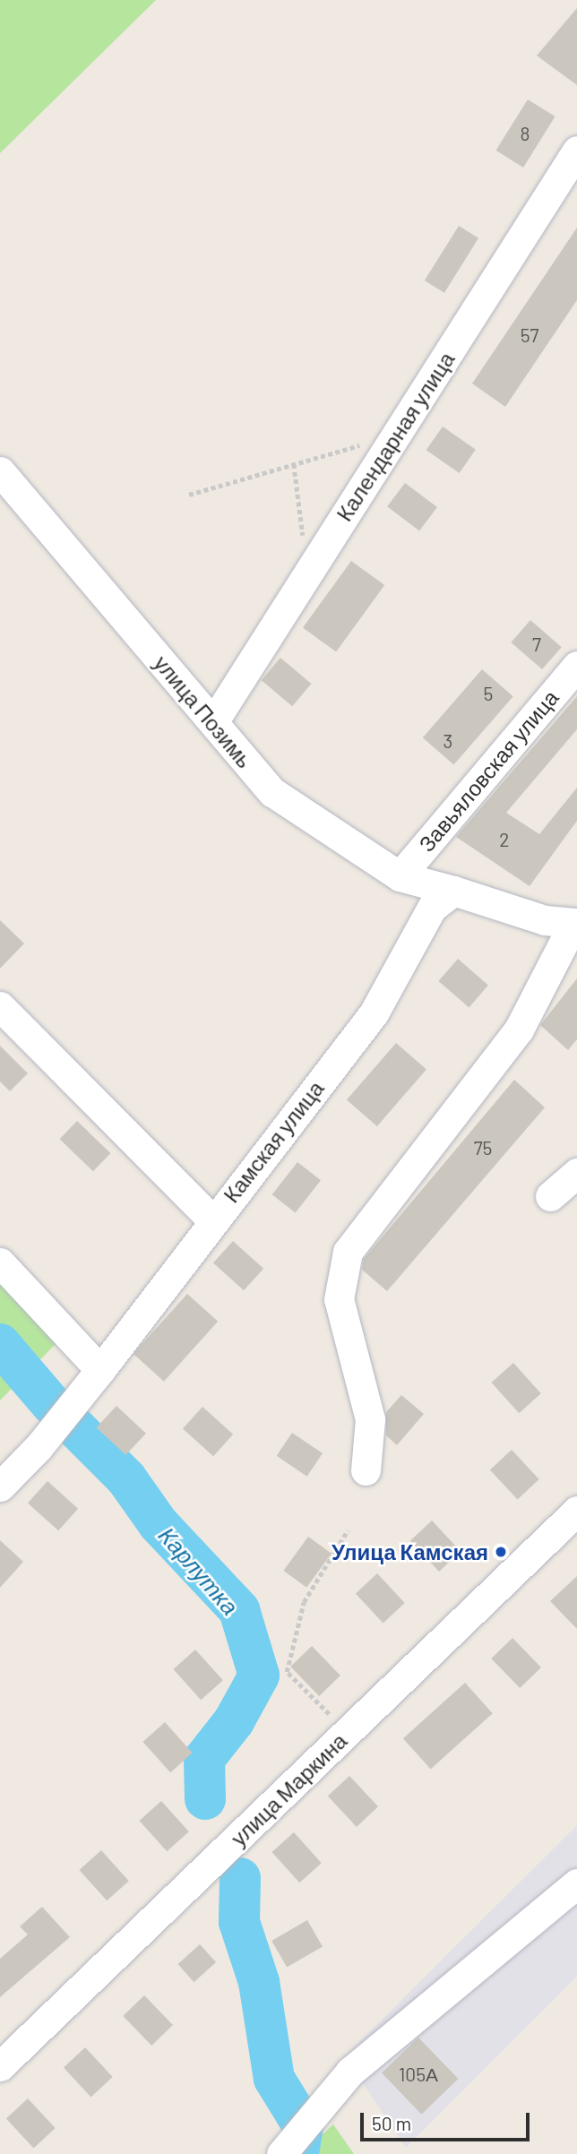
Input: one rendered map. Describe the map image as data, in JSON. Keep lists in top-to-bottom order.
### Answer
{
  "streets": {
    "street": [
      "Календарная улица",
      "улица Позимь",
      "Завьяловская улица",
      "Камская улица",
      "улица Маркина"
    ]
  },
  "crossings": [
    ["Календарная улица", "улица Позимь"],
    ["улица Позимь", "Завьяловская улица"],
    ["улица Позимь", "Камская улица"]
  ],
  "water": ["Карлутка"],
  "places": ["Улица Камская"],
  "house_numbers": [
    "8",
    "57",
    "7",
    "5",
    "3",
    "2",
    "75",
    "105А"
  ],
  "scale_bar": "50 m"
}
